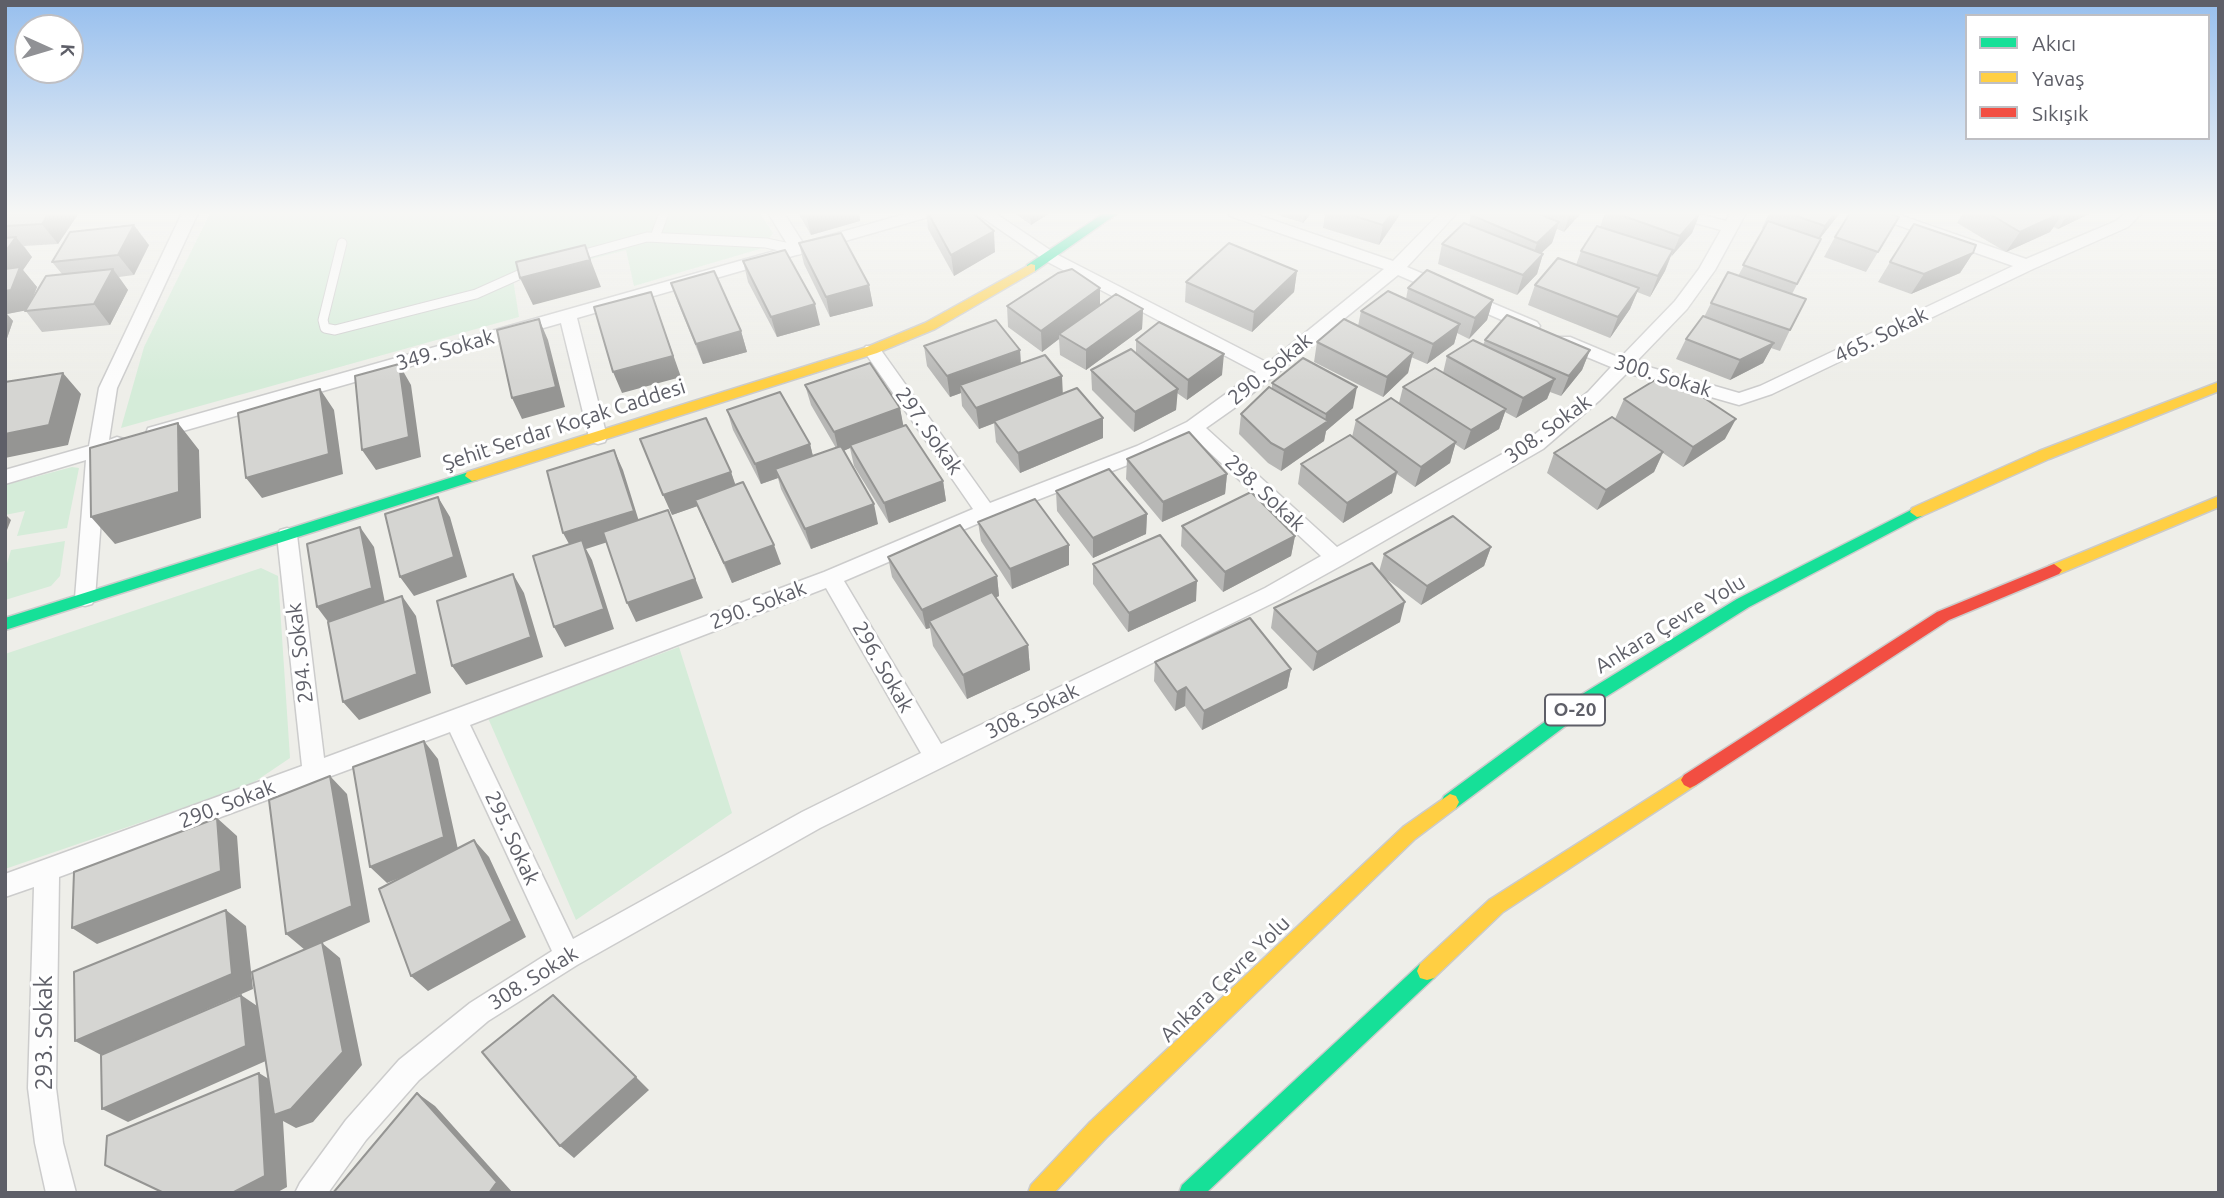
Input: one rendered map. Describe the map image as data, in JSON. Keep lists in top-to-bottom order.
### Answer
{
  "streets": {
    "main road": ["Şehit Serdar Koçak Caddesi", "Ankara Çevre Yolu", "O-20"],
    "street": [
      "465. Sokak",
      "349. Sokak",
      "290. Sokak",
      "300. Sokak",
      "308. Sokak",
      "297. Sokak",
      "298. Sokak",
      "294. Sokak",
      "296. Sokak",
      "295. Sokak",
      "293. Sokak"
    ]
  },
  "crossings": [
    ["465. Sokak", "300. Sokak"],
    ["290. Sokak", "297. Sokak"],
    ["290. Sokak", "298. Sokak"],
    ["290. Sokak", "294. Sokak"],
    ["290. Sokak", "296. Sokak"],
    ["290. Sokak", "295. Sokak"],
    ["290. Sokak", "293. Sokak"],
    ["300. Sokak", "308. Sokak"],
    ["Şehit Serdar Koçak Caddesi", "297. Sokak"],
    ["Şehit Serdar Koçak Caddesi", "294. Sokak"],
    ["308. Sokak", "298. Sokak"],
    ["308. Sokak", "296. Sokak"],
    ["308. Sokak", "295. Sokak"]
  ],
  "legend": ["Akıcı", "Yavaş", "Sıkışık"],
  "north": "right"
}
